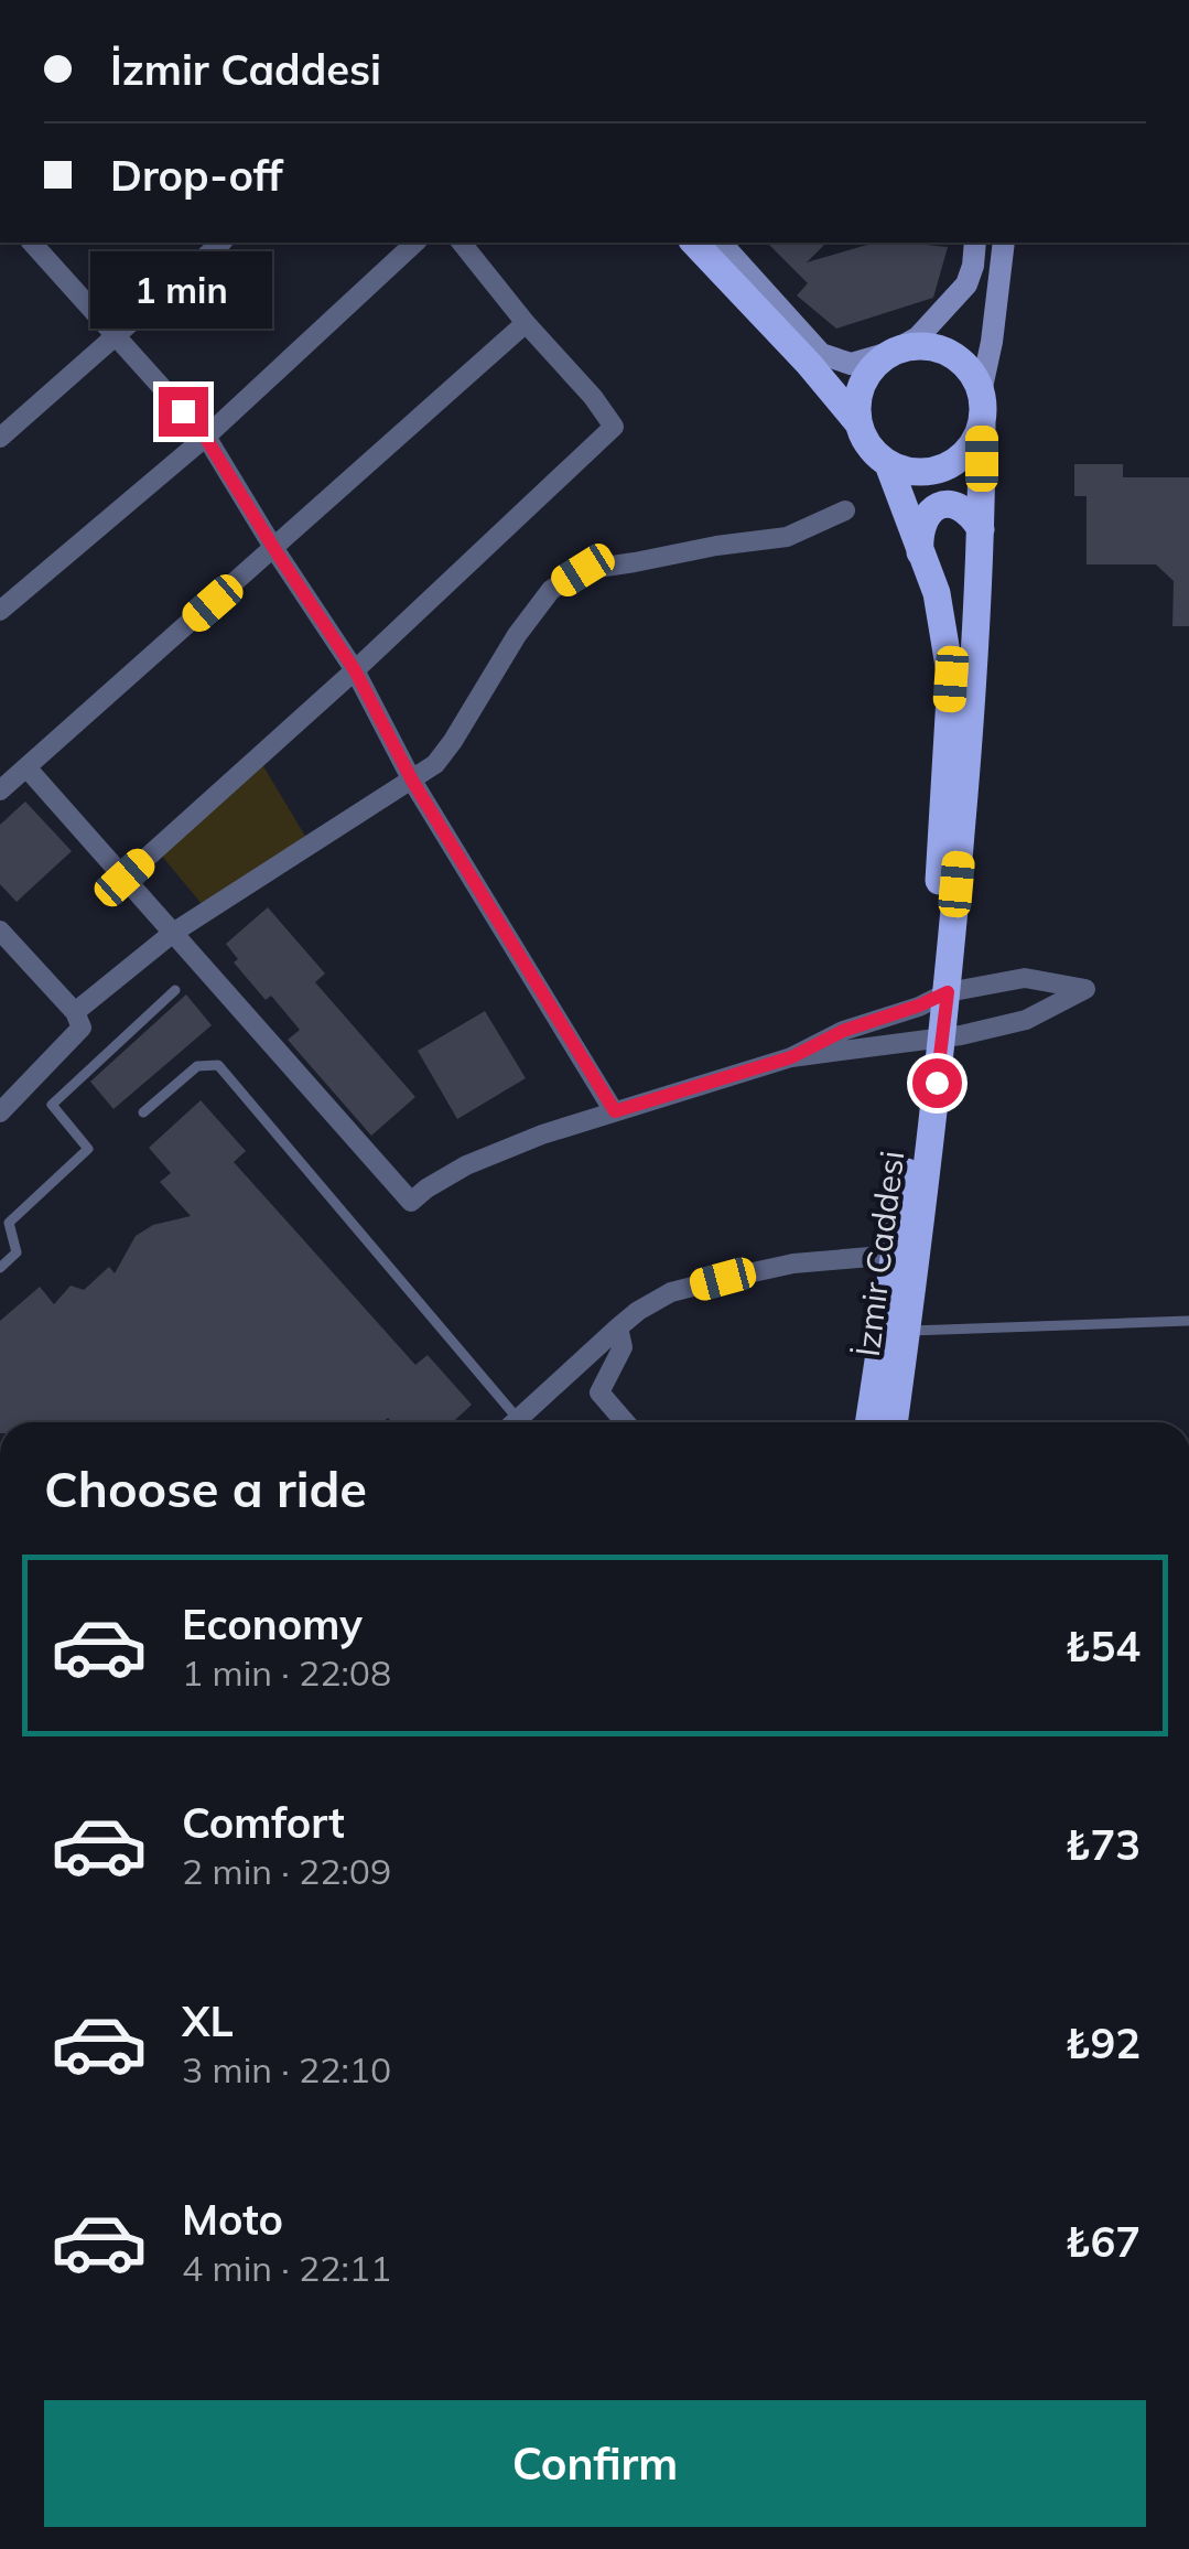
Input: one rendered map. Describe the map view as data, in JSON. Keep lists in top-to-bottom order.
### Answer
{
  "streets": {
    "main road": ["İzmir Caddesi"]
  },
  "page": {
    "banner": ["İzmir Caddesi", "Drop-off"],
    "bubble": "1 min",
    "heading": "Choose a ride",
    "list": [
      {
        "name": "Economy",
        "note": "1 min · 22:08",
        "value": "₺54"
      },
      {
        "name": "Comfort",
        "note": "2 min · 22:09",
        "value": "₺73"
      },
      {
        "name": "XL",
        "note": "3 min · 22:10",
        "value": "₺92"
      },
      {
        "name": "Moto",
        "note": "4 min · 22:11",
        "value": "₺67"
      }
    ],
    "buttons": "Confirm"
  }
}
